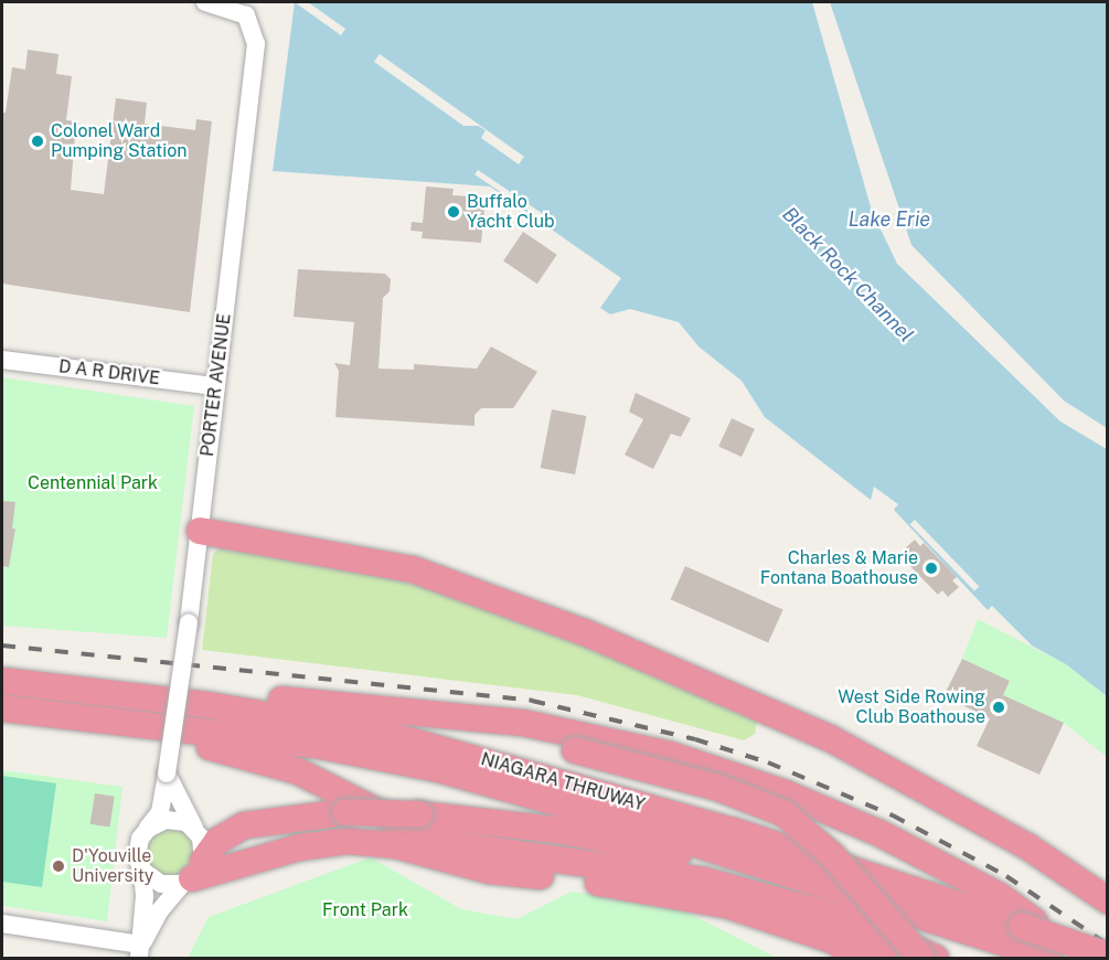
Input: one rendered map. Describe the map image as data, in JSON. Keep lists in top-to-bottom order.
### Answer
{
  "streets": {
    "highway": ["NIAGARA THRUWAY"],
    "street": ["D A R DRIVE", "PORTER AVENUE"]
  },
  "crossings": [
    ["D A R DRIVE", "PORTER AVENUE"]
  ],
  "water": ["Lake Erie", "Black Rock Channel"],
  "parks": ["Centennial Park", "Front Park"],
  "places": [
    "Colonel Ward Pumping Station",
    "Buffalo Yacht Club",
    "Charles & Marie Fontana Boathouse",
    "West Side Rowing Club Boathouse",
    "D'Youville University"
  ]
}
